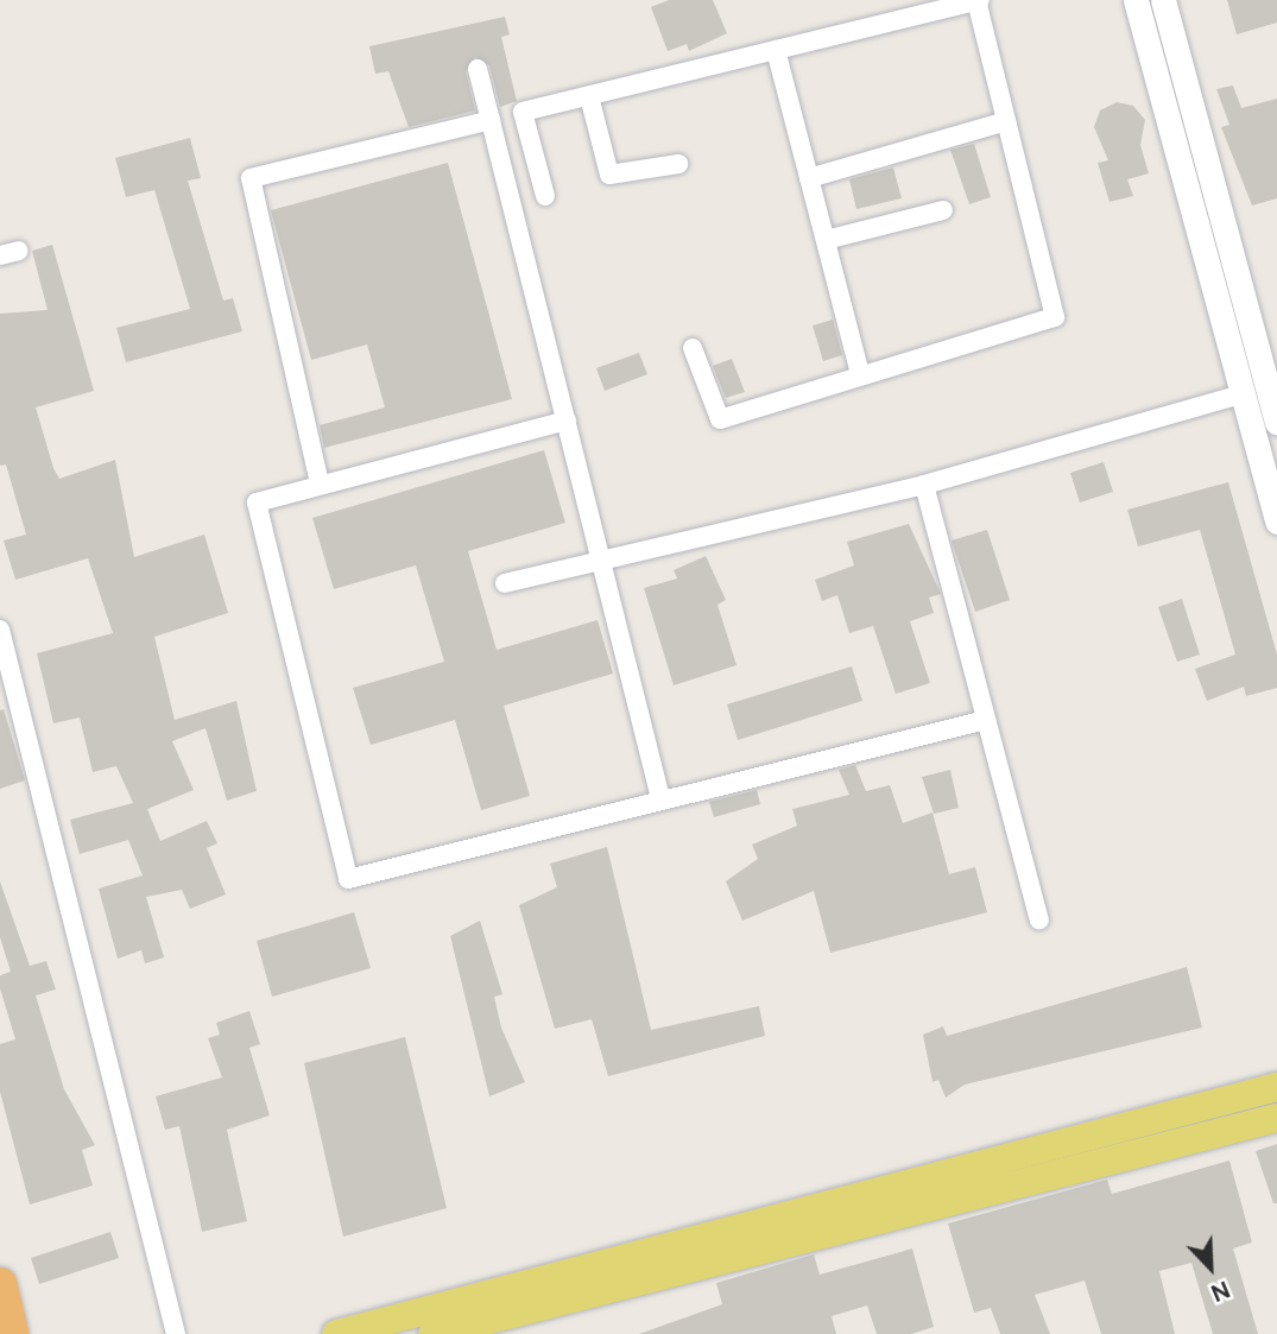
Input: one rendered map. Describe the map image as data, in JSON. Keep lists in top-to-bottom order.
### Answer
{
  "north": "bottom right"
}
